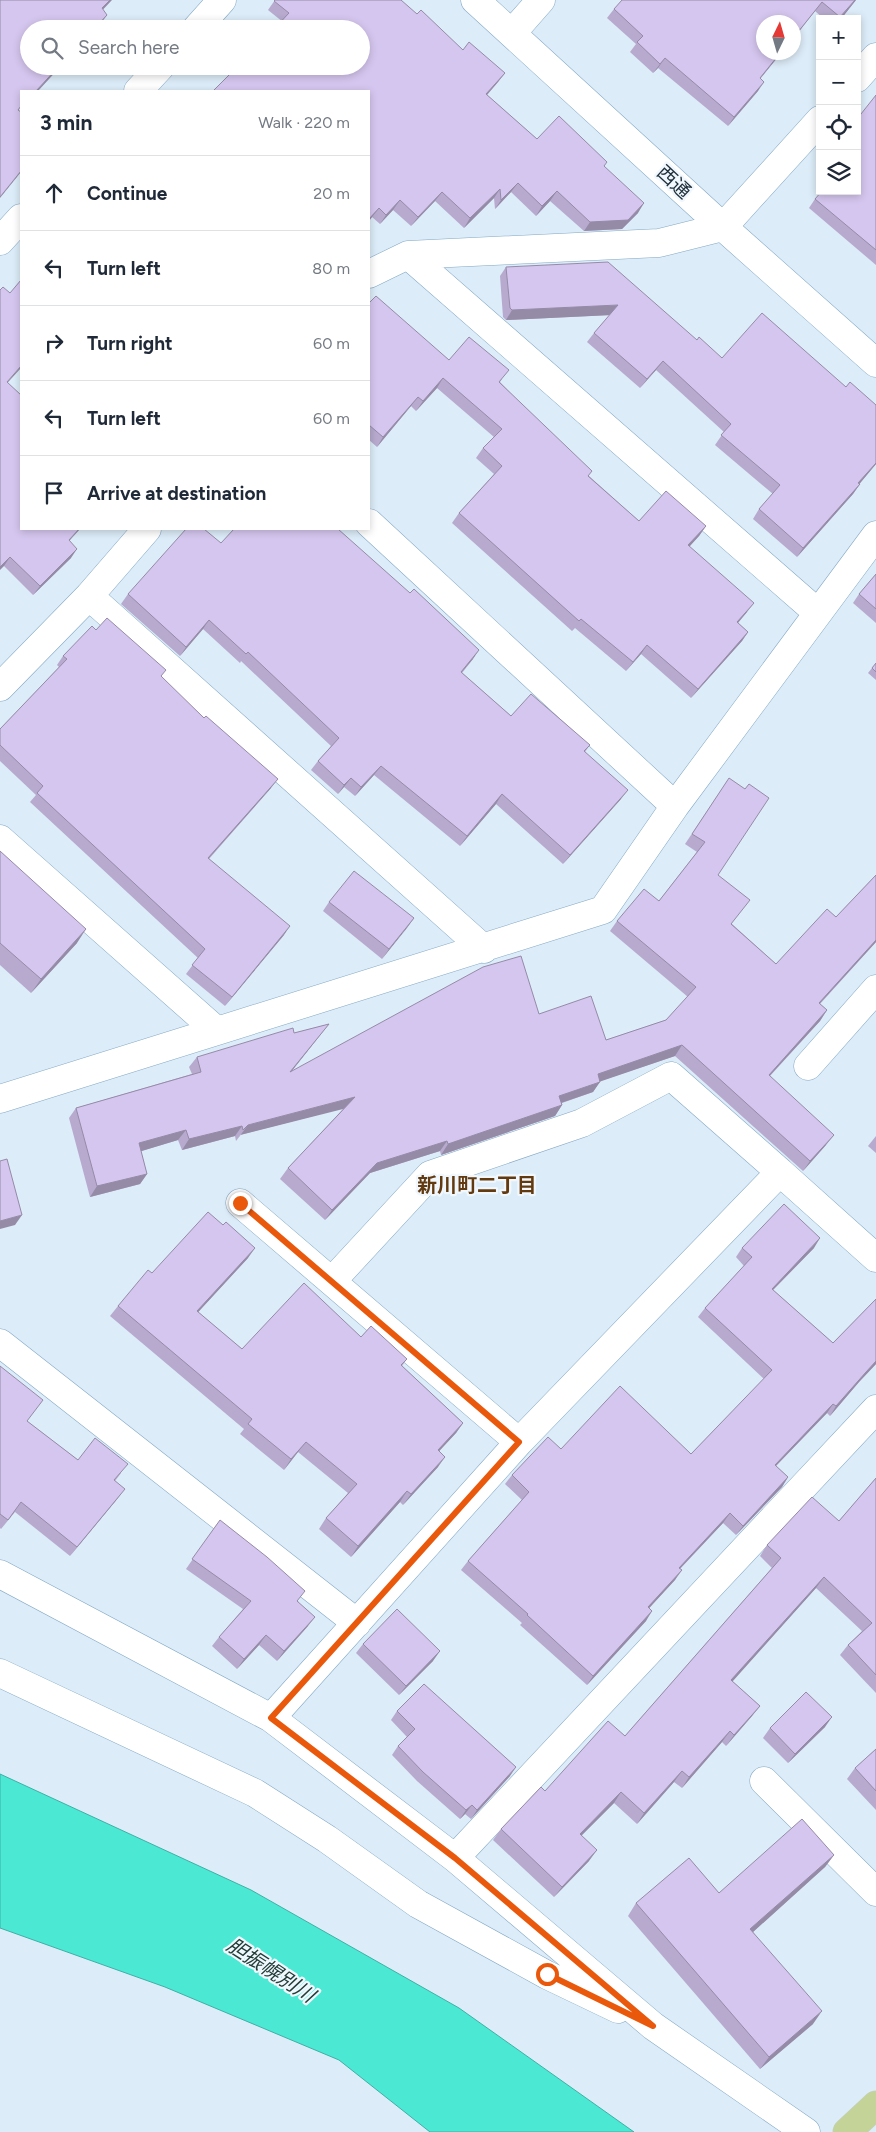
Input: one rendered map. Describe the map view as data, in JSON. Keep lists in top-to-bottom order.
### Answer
{
  "streets": {
    "street": ["西通"]
  },
  "districts": ["新川町二丁目"],
  "water": ["胆振幌別川"],
  "north": "top",
  "page": {
    "map_buttons": ["+", "−"],
    "search": "Search here",
    "heading": ["3 min", "Walk · 220 m"],
    "list": [
      ["Continue", "20 m"],
      ["Turn left", "80 m"],
      ["Turn right", "60 m"],
      ["Turn left", "60 m"],
      "Arrive at destination"
    ]
  }
}
